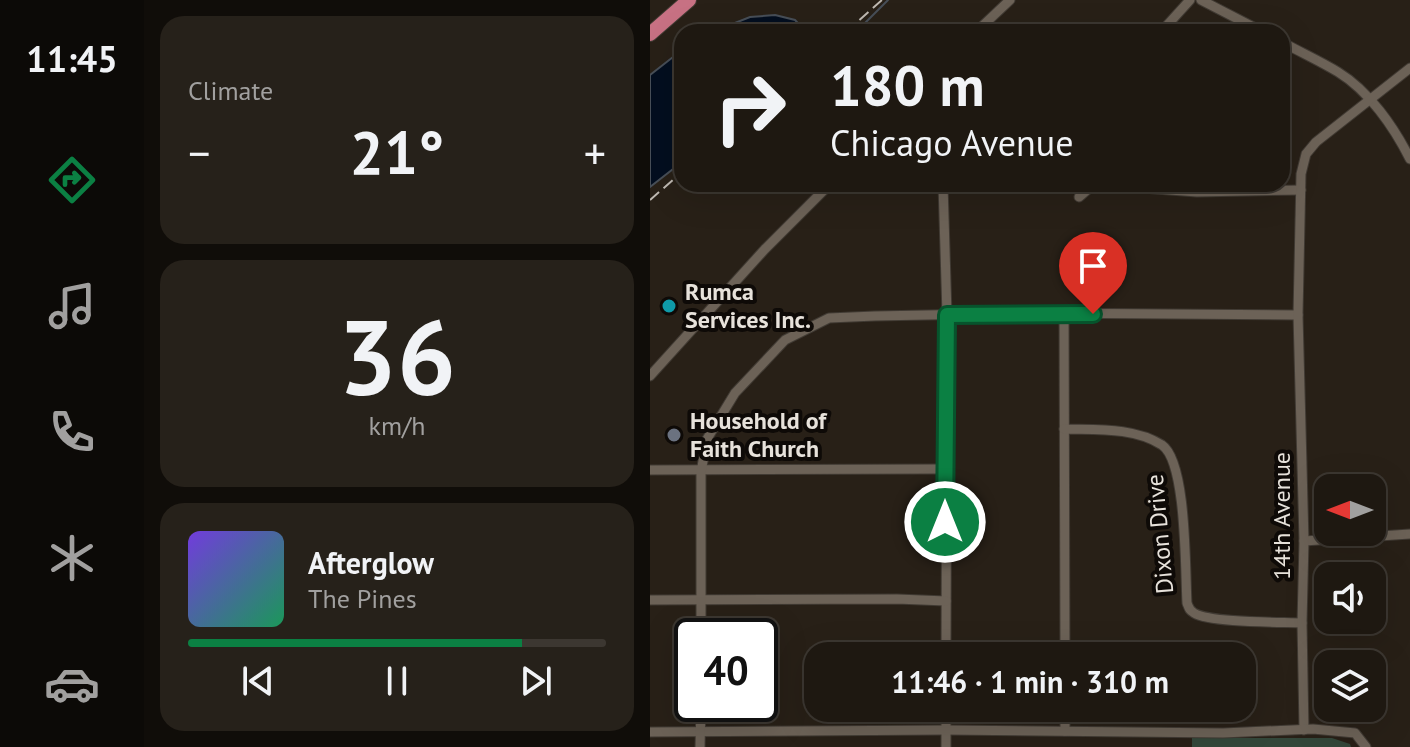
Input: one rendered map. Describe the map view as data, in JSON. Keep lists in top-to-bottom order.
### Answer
{
  "streets": {
    "street": ["14th Avenue", "Dixon Drive"]
  },
  "crossings": [
    ["14th Avenue", "Dixon Drive"]
  ],
  "places": ["Rumca Services Inc.", "Household of Faith Church"],
  "north": "left",
  "page": {
    "tabs": "11:45",
    "tile": [
      "Climate",
      ["36", "km/h"]
    ],
    "turn": ["180 m", "Chicago Avenue"],
    "heat": ["−", "21°", "+"],
    "song": ["Afterglow", "The Pines"],
    "limit": "40",
    "trip": "11:46 · 1 min · 310 m"
  }
}
